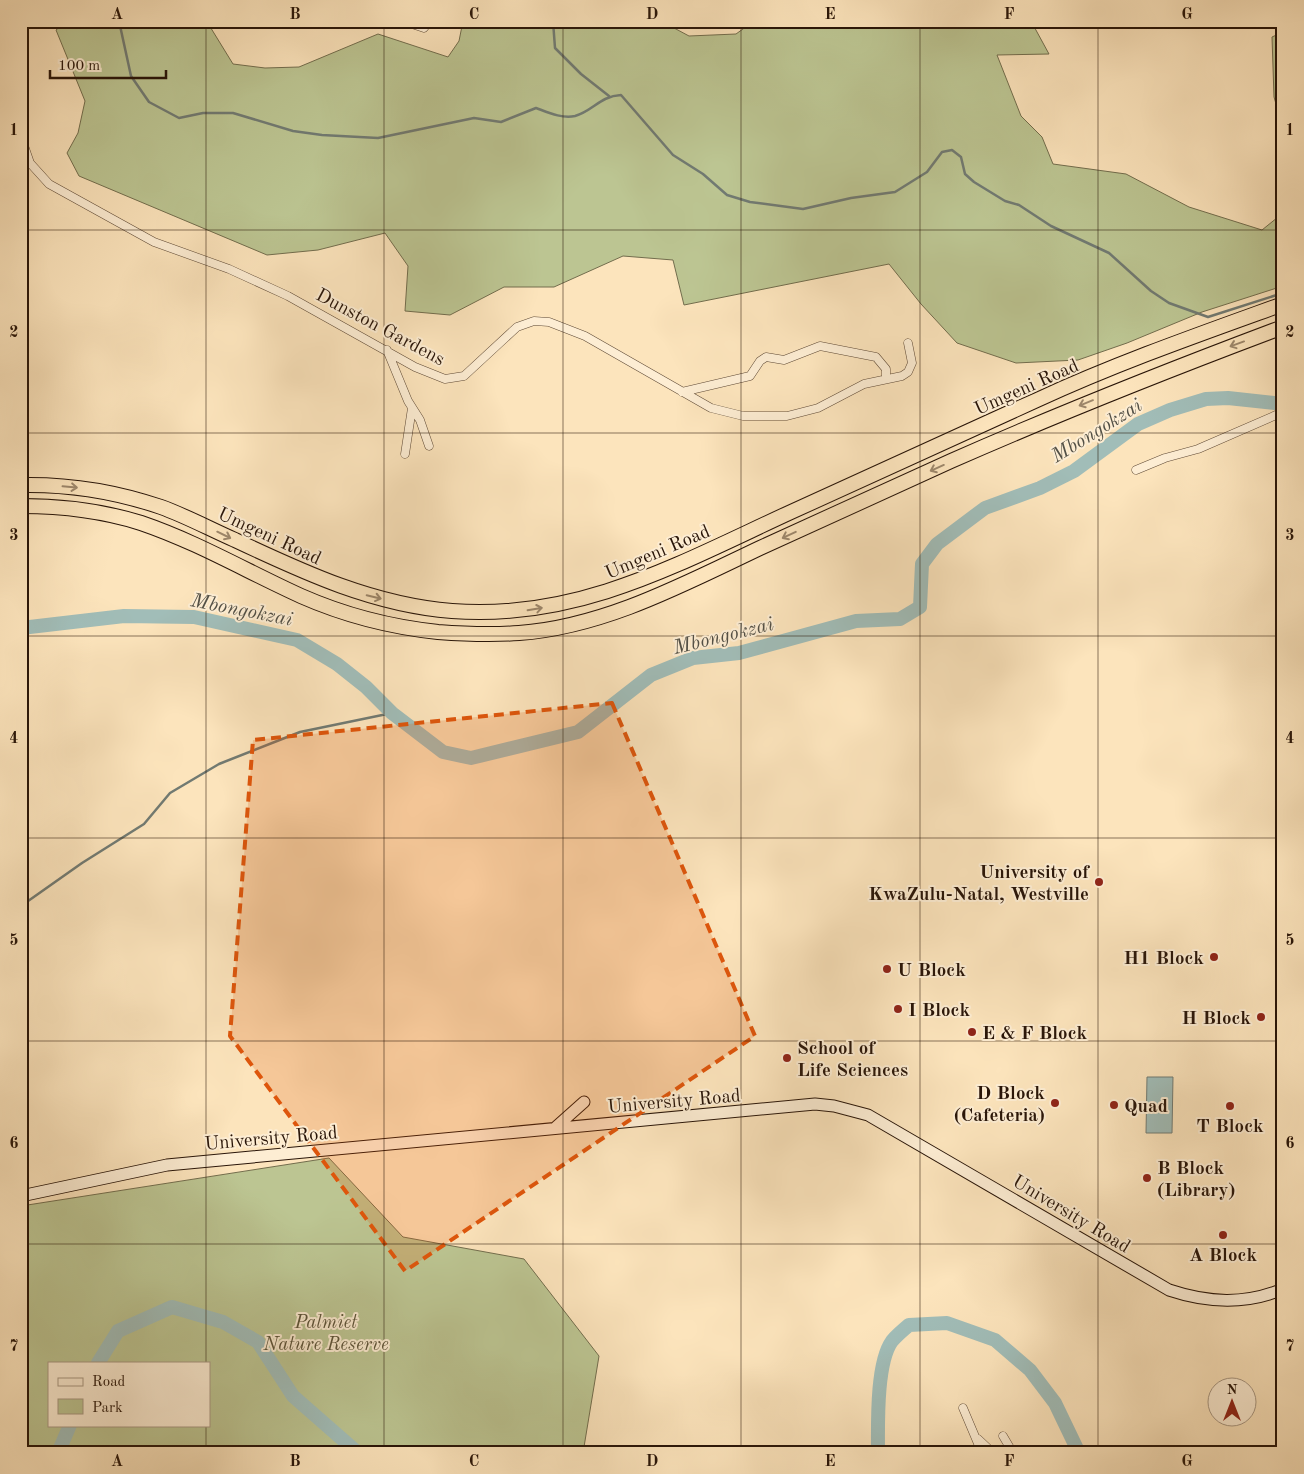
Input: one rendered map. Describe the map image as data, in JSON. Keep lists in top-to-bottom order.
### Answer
{
  "streets": {
    "highway": ["Umgeni Road"],
    "street": ["Dunston Gardens", "University Road"]
  },
  "water": ["Mbongokzai"],
  "parks": ["Palmiet Nature Reserve"],
  "places": [
    "University of KwaZulu-Natal, Westville",
    "H1 Block",
    "U Block",
    "I Block",
    "H Block",
    "E & F Block",
    "School of Life Sciences",
    "D Block (Cafeteria)",
    "Quad",
    "T Block",
    "B Block (Library)",
    "A Block"
  ],
  "legend": ["Road", "Park"],
  "scale_bar": "100 m",
  "north": "top",
  "grid": {
    "columns": [
      "A",
      "B",
      "C",
      "D",
      "E",
      "F",
      "G"
    ],
    "rows": [
      "1",
      "2",
      "3",
      "4",
      "5",
      "6",
      "7"
    ]
  }
}
